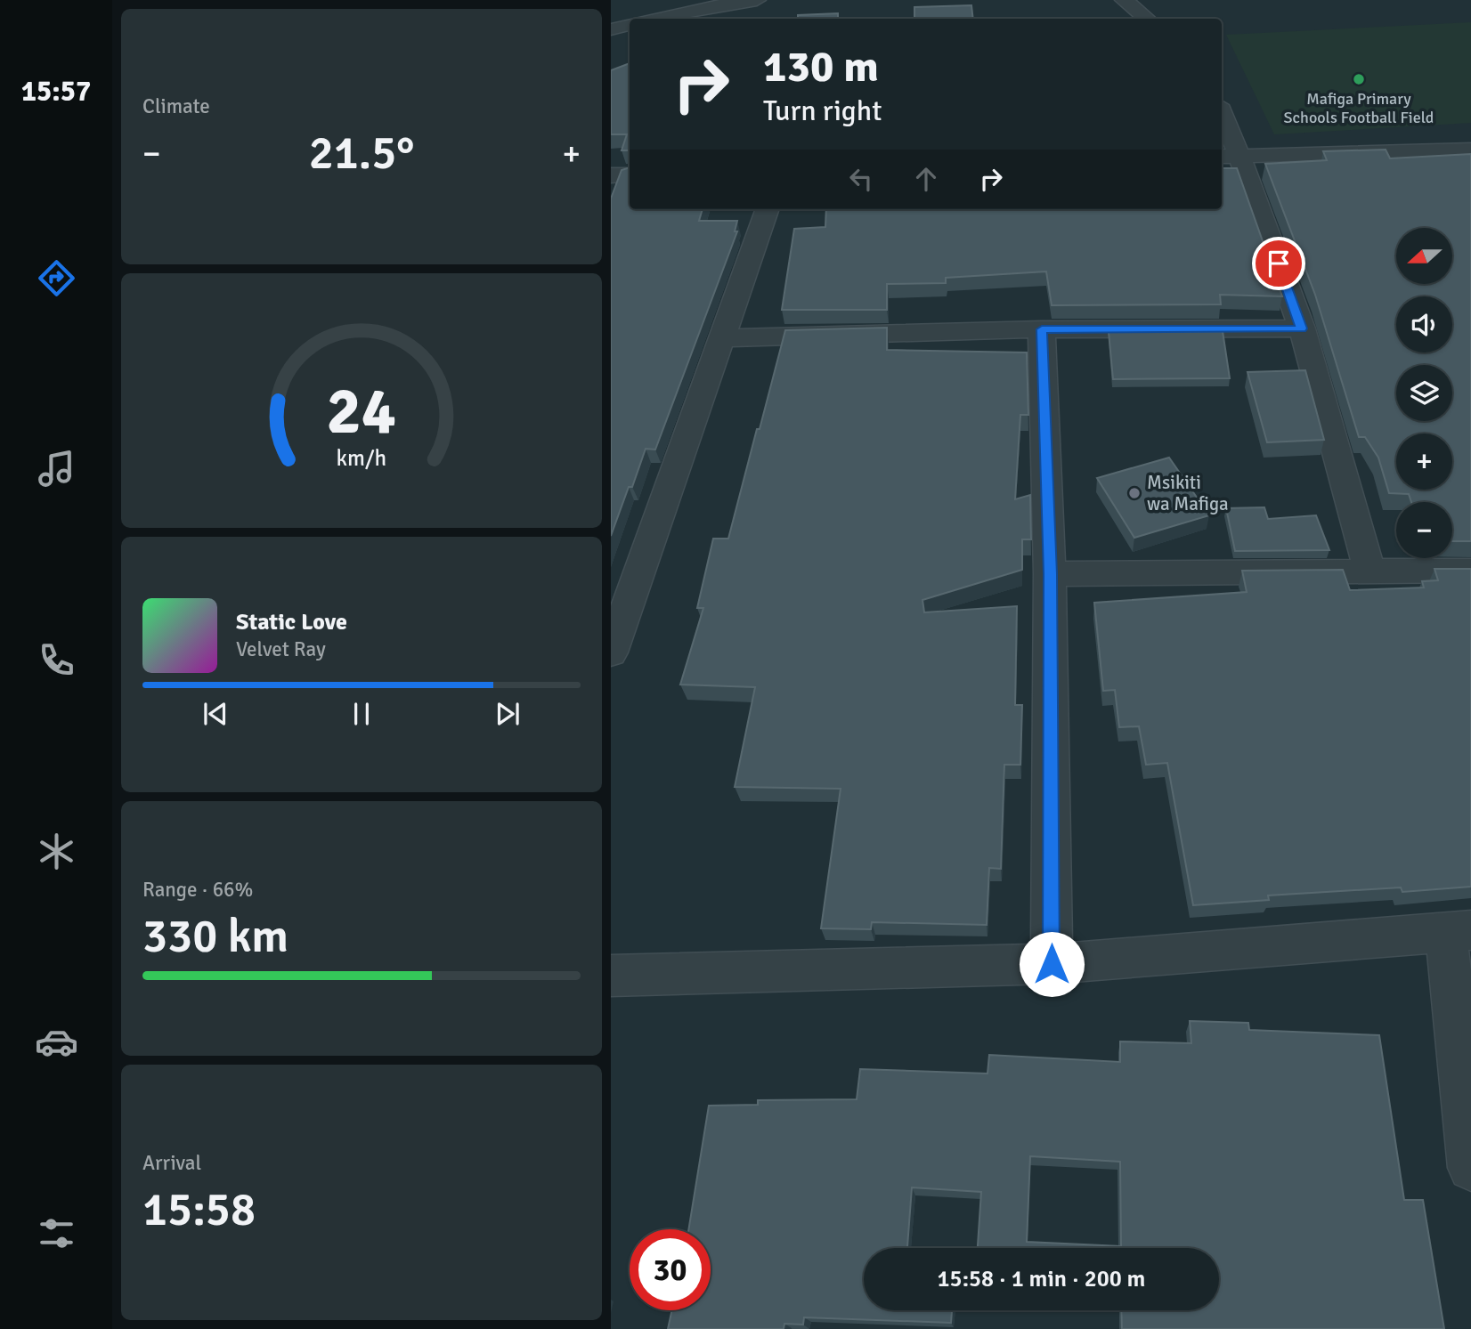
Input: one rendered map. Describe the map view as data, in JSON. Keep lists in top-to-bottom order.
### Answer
{
  "places": ["Mafiga Primary Schools Football Field", "Msikiti wa Mafiga"],
  "north": "left",
  "page": {
    "tabs": "15:57",
    "tile": [
      "Climate",
      ["Range · 66%", "330 km"],
      ["Arrival", "15:58"]
    ],
    "turn": ["130 m", "Turn right"],
    "heat": ["−", "21.5°", "+"],
    "map_buttons": ["+", "−"],
    "song": ["Static Love", "Velvet Ray"],
    "limit": "30",
    "trip": "15:58 · 1 min · 200 m",
    "gauge": ["24", "km/h"]
  }
}
